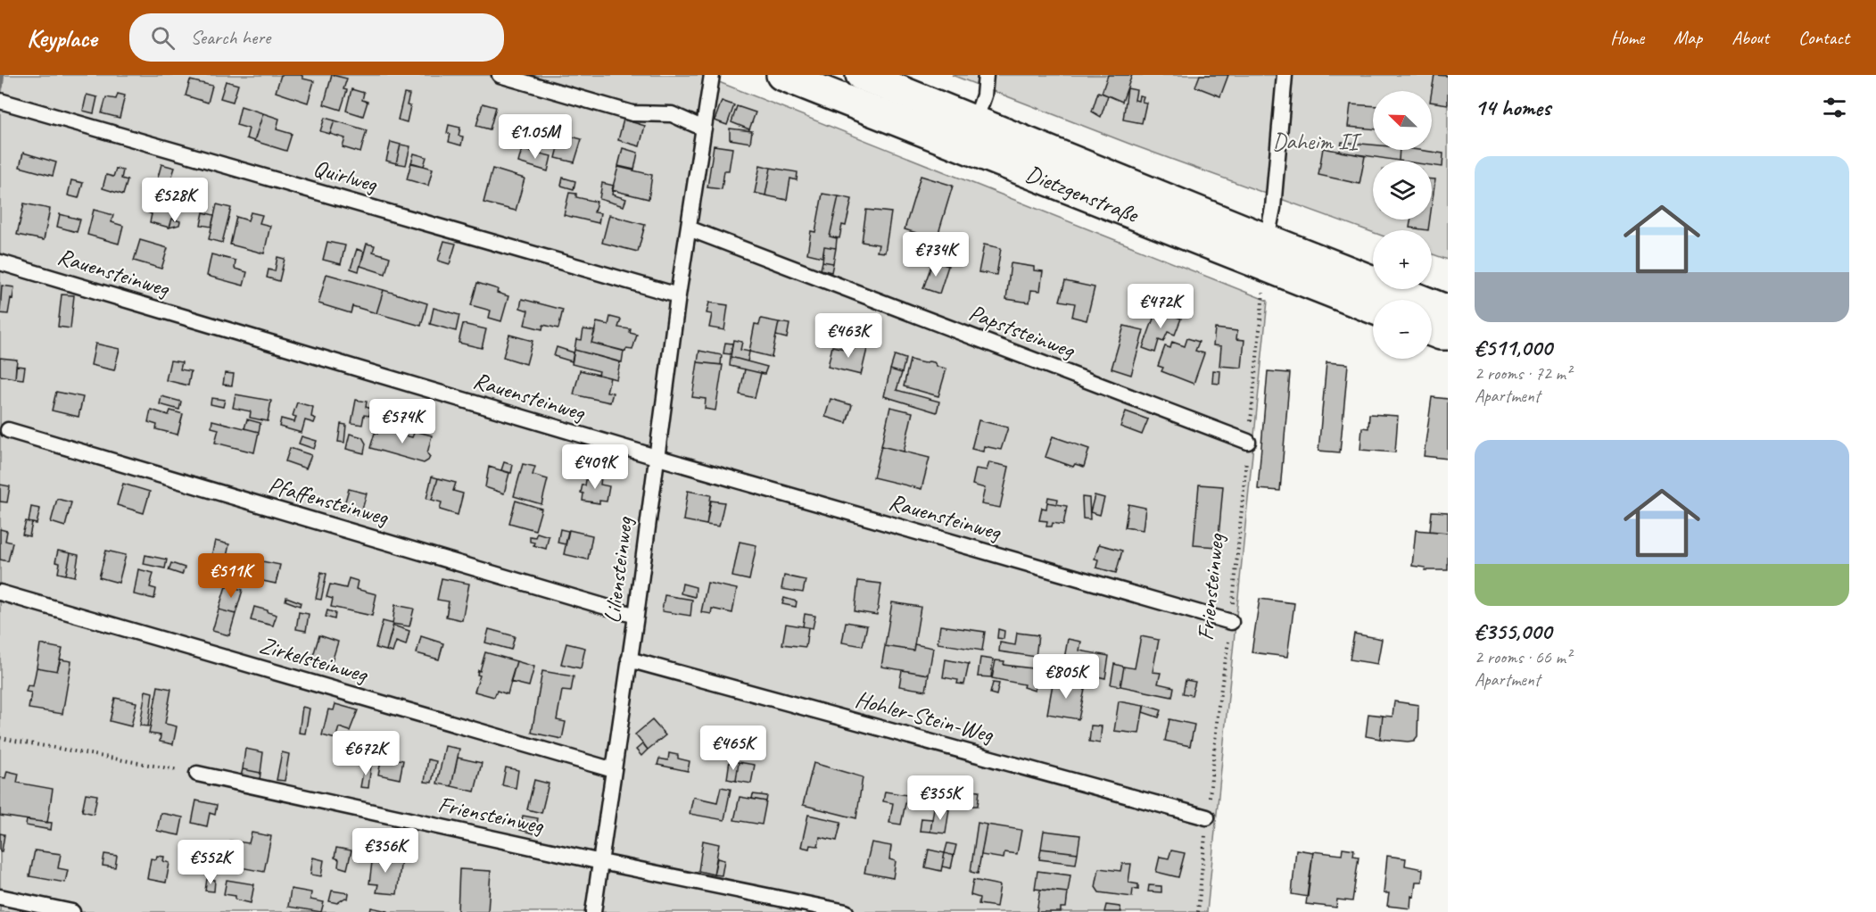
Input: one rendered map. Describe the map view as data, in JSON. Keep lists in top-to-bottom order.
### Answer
{
  "streets": {
    "main road": ["Dietzgenstraße"],
    "lane": [
      "Quirlweg",
      "Rauensteinweg",
      "Papststeinweg",
      "Pfaffensteinweg",
      "Liliensteinweg",
      "Friensteinweg",
      "Zirkelsteinweg",
      "Hohler-Stein-Weg"
    ]
  },
  "crossings": [
    ["Quirlweg", "Liliensteinweg"],
    ["Dietzgenstraße", "Friensteinweg"],
    ["Rauensteinweg", "Liliensteinweg"],
    ["Rauensteinweg", "Friensteinweg"],
    ["Papststeinweg", "Liliensteinweg"],
    ["Papststeinweg", "Friensteinweg"],
    ["Pfaffensteinweg", "Liliensteinweg"],
    ["Liliensteinweg", "Friensteinweg"],
    ["Liliensteinweg", "Zirkelsteinweg"],
    ["Liliensteinweg", "Hohler-Stein-Weg"],
    ["Friensteinweg", "Hohler-Stein-Weg"]
  ],
  "parks": ["Daheim II"],
  "north": "top left",
  "page": {
    "header": "Keyplace",
    "search": "Search here",
    "nav": [
      "Home",
      "Map",
      "About",
      "Contact"
    ],
    "heading": "14 homes",
    "map_buttons": ["+", "−"],
    "price": [
      "€1.05M",
      "€528K",
      "€734K",
      "€472K",
      "€463K",
      "€574K",
      "€409K",
      "€511K",
      "€805K",
      "€465K",
      "€672K",
      "€355K",
      "€356K",
      "€552K"
    ],
    "list": [
      {
        "name": "€511,000",
        "note": "2 rooms · 72 m² · Apartment"
      },
      {
        "name": "€355,000",
        "note": "2 rooms · 66 m² · Apartment"
      }
    ]
  }
}
